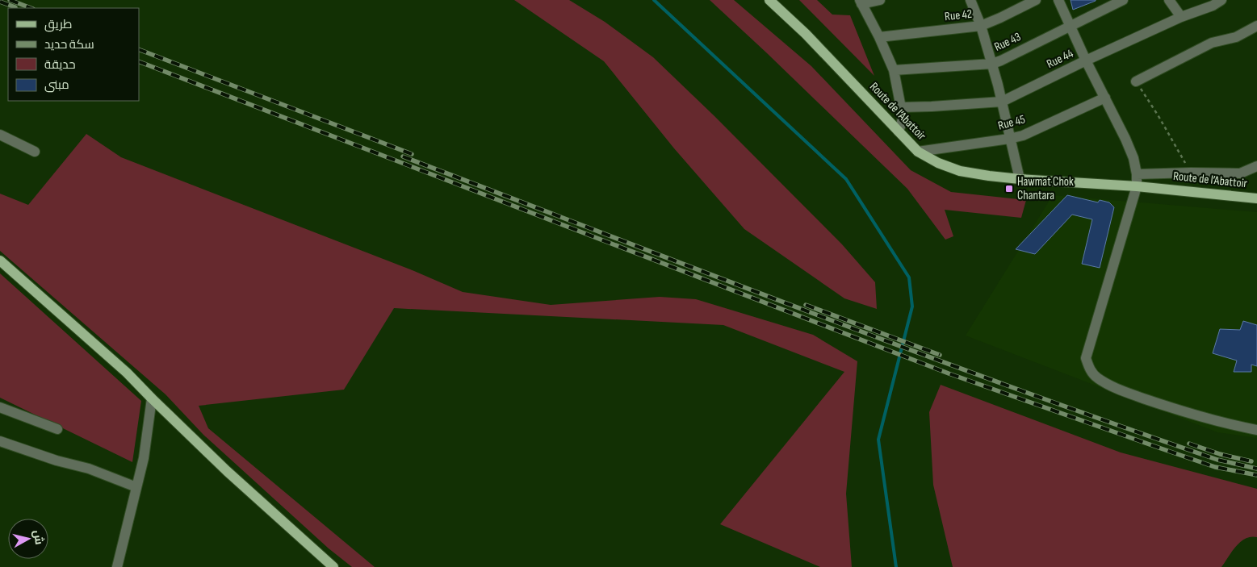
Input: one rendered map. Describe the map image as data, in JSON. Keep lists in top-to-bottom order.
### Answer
{
  "streets": {
    "main road": ["Route de l’Abattoir"],
    "street": [
      "Rue 42",
      "Rue 43",
      "Rue 44",
      "Rue 45"
    ]
  },
  "crossings": [
    ["Route de l’Abattoir", "Rue 45"]
  ],
  "places": {
    "transit": ["Hawmat Chok Chantara"]
  },
  "legend": [
    "طريق",
    "سكة حديد",
    "حديقة",
    "مبنى"
  ],
  "north": "right"
}
